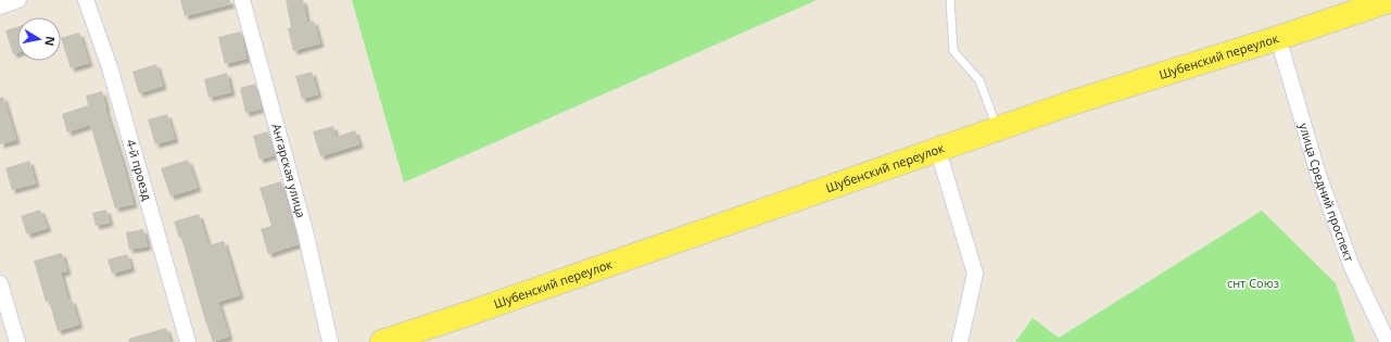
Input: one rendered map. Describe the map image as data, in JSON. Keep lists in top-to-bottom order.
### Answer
{
  "streets": {
    "main road": ["Шубенский переулок"],
    "street": ["4-й проезд", "Ангарская улица", "улица Средний проспект"]
  },
  "crossings": [
    ["Шубенский переулок", "улица Средний проспект"]
  ],
  "parks": ["снт Союз"],
  "north": "right"
}
